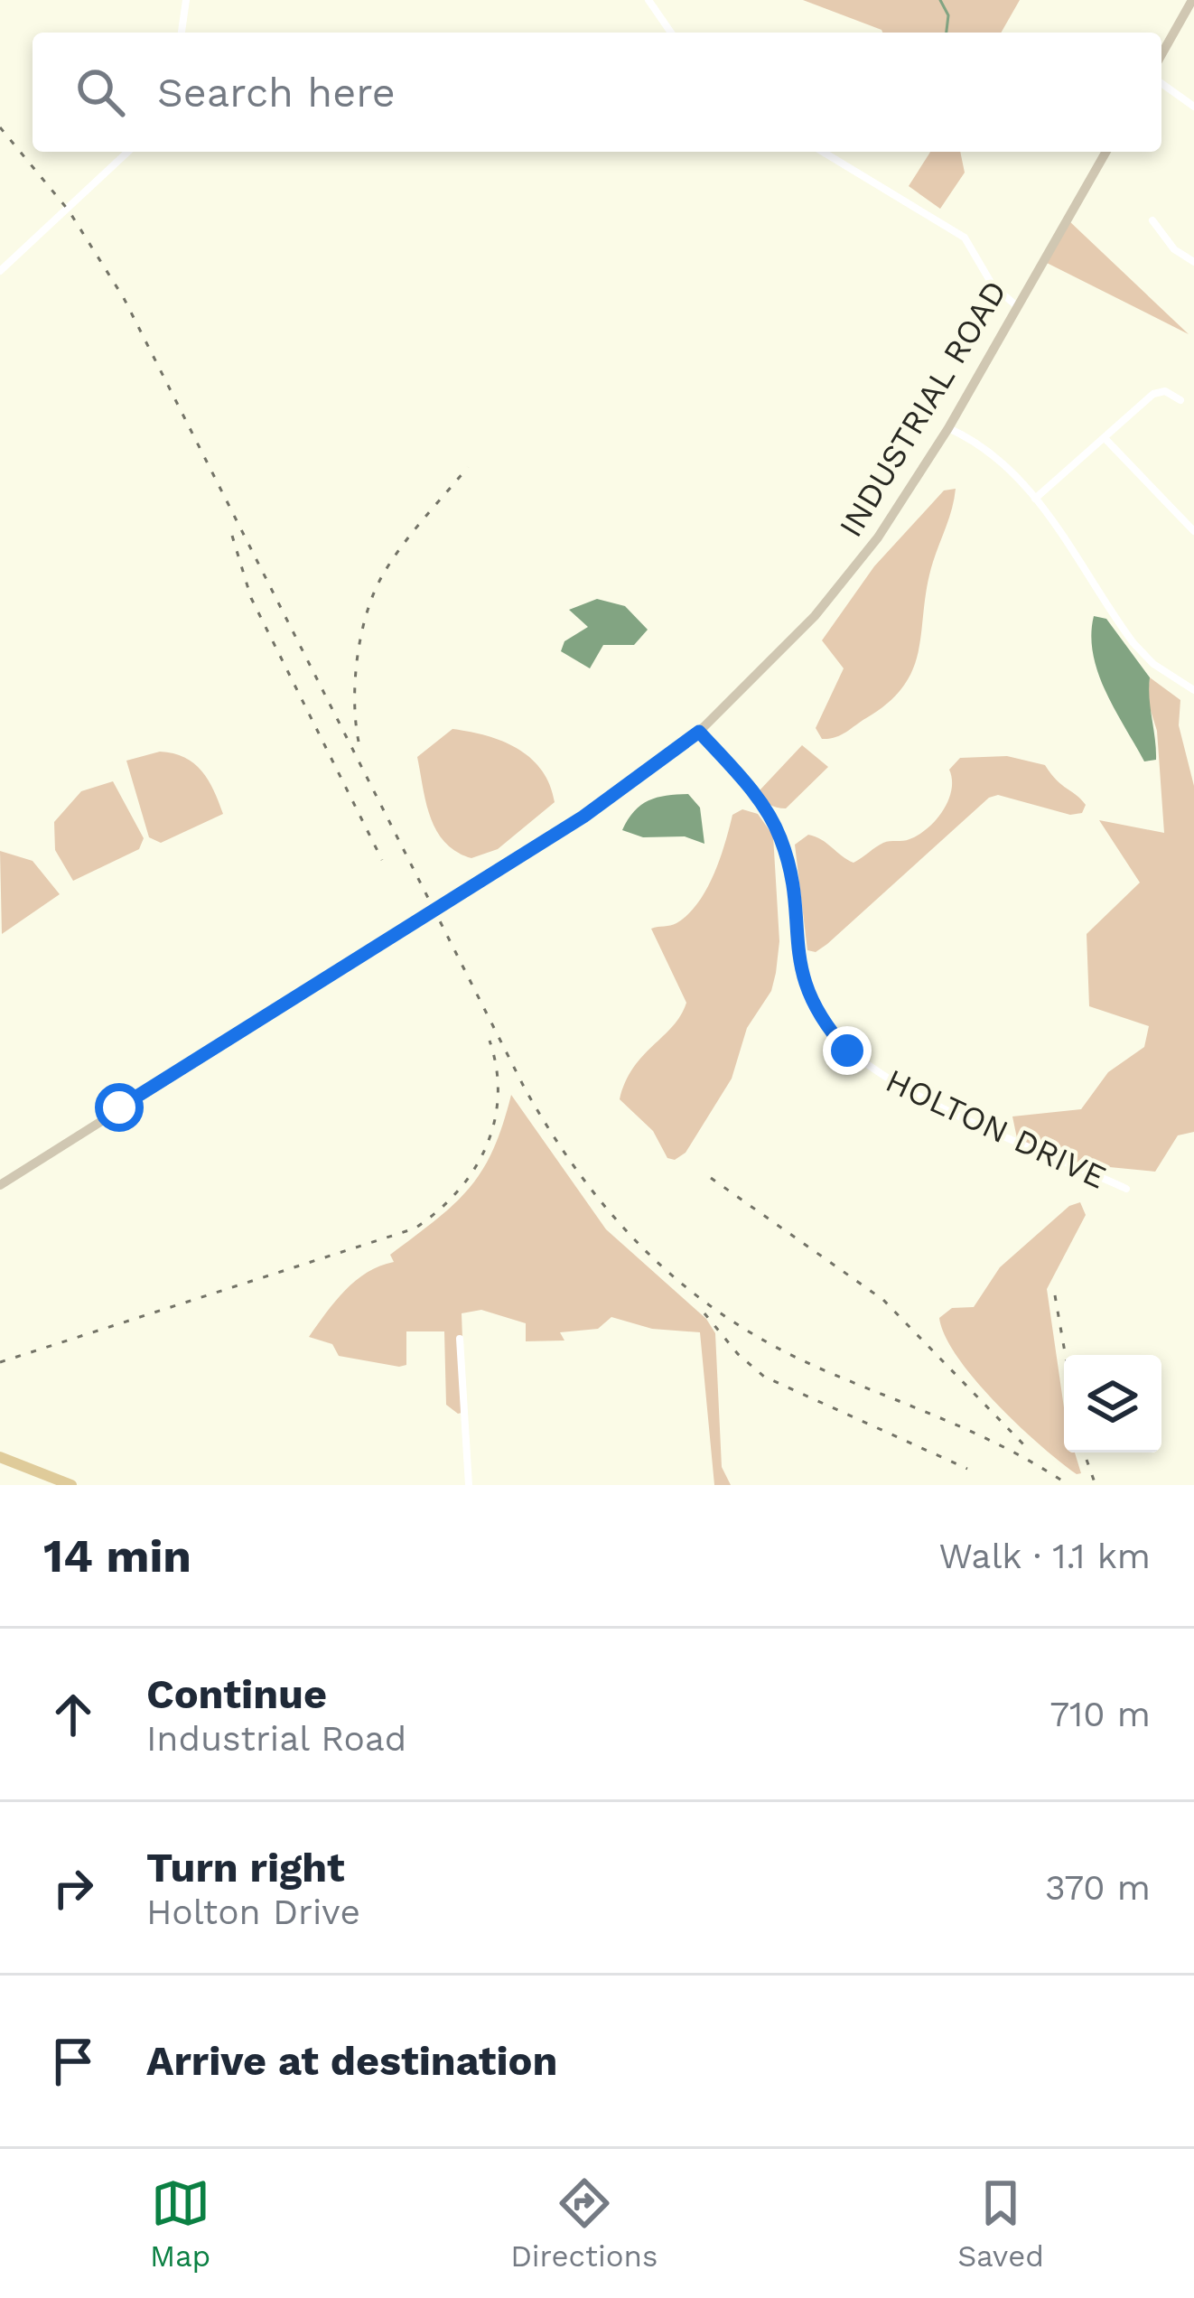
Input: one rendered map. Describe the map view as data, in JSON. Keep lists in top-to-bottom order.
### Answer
{
  "streets": {
    "main road": ["INDUSTRIAL ROAD"],
    "street": ["HOLTON DRIVE"]
  },
  "crossings": [
    ["INDUSTRIAL ROAD", "HOLTON DRIVE"]
  ],
  "page": {
    "search": "Search here",
    "heading": ["14 min", "Walk · 1.1 km"],
    "list": [
      ["Continue", "Industrial Road", "710 m"],
      ["Turn right", "Holton Drive", "370 m"],
      "Arrive at destination"
    ],
    "nav": ["Map", "Directions", "Saved"]
  }
}
